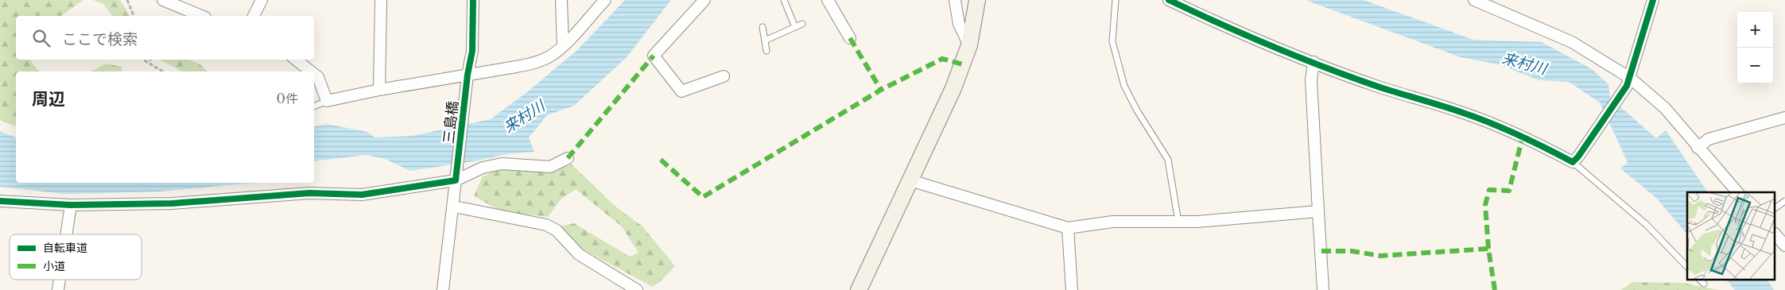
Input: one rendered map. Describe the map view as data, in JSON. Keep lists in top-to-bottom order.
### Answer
{
  "streets": {
    "street": ["三島橋"]
  },
  "water": ["来村川"],
  "legend": ["自転車道", "小道"],
  "page": {
    "map_buttons": ["+", "−"],
    "search": "ここで検索",
    "heading": ["周辺", "0件"]
  }
}
